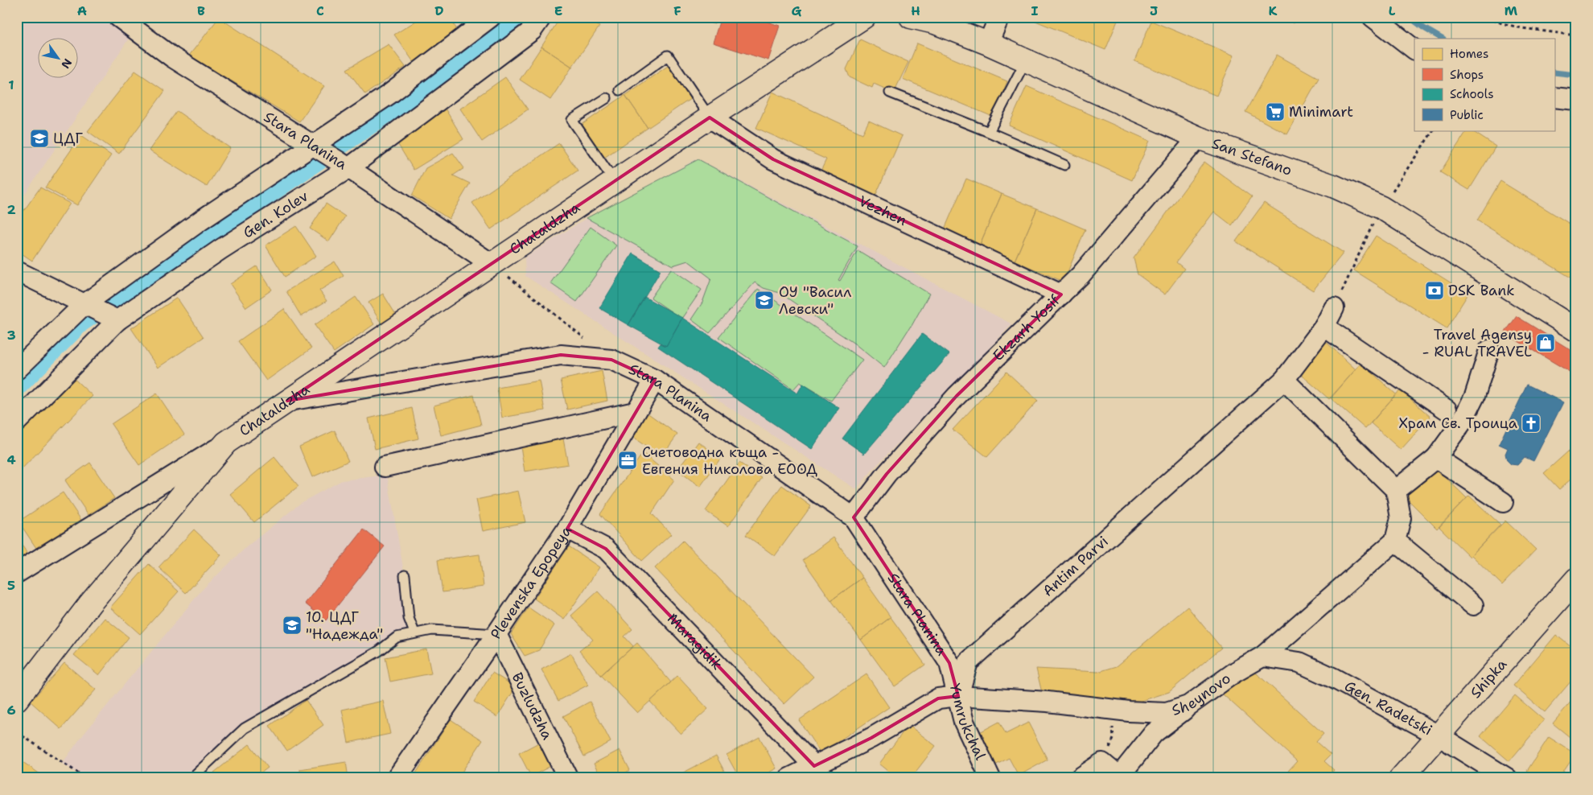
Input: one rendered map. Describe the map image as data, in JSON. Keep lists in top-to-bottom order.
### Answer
{
  "streets": {
    "street": [
      "Stara Planina",
      "San Stefano",
      "Vezhen",
      "Gen. Kolev",
      "Chataldzha",
      "Ekzarh Yosif",
      "Antim Parvi",
      "Plevenska Epopeya",
      "Maragidik",
      "Shipka",
      "Sheynovo",
      "Buzludzha",
      "Gen. Radetski",
      "Yumrukchal"
    ]
  },
  "crossings": [
    ["Stara Planina", "Gen. Kolev"],
    ["Stara Planina", "Chataldzha"],
    ["Stara Planina", "Ekzarh Yosif"],
    ["Stara Planina", "Plevenska Epopeya"],
    ["Stara Planina", "Yumrukchal"],
    ["San Stefano", "Ekzarh Yosif"],
    ["Vezhen", "Chataldzha"],
    ["Vezhen", "Ekzarh Yosif"],
    ["Antim Parvi", "Sheynovo"],
    ["Antim Parvi", "Yumrukchal"],
    ["Plevenska Epopeya", "Maragidik"],
    ["Plevenska Epopeya", "Buzludzha"],
    ["Shipka", "Gen. Radetski"],
    ["Sheynovo", "Gen. Radetski"],
    ["Sheynovo", "Yumrukchal"]
  ],
  "places": {
    "supermarket": ["Minimart"],
    "school or university": ["ЦДГ", "ОУ \"Васил Левски\"", "10. ЦДГ \"Надежда\""],
    "bank": ["DSK Bank"],
    "shop": ["Travel Agensy - RUAL TRAVEL"],
    "church": ["Храм Св. Троица"],
    "office": ["Счетоводна къща - Евгения Николова ЕООД"]
  },
  "legend": [
    "Homes",
    "Shops",
    "Schools",
    "Public"
  ],
  "north": "bottom right",
  "grid": {
    "columns": [
      "A",
      "B",
      "C",
      "D",
      "E",
      "F",
      "G",
      "H",
      "I",
      "J",
      "K",
      "L",
      "M"
    ],
    "rows": [
      "1",
      "2",
      "3",
      "4",
      "5",
      "6"
    ]
  }
}
